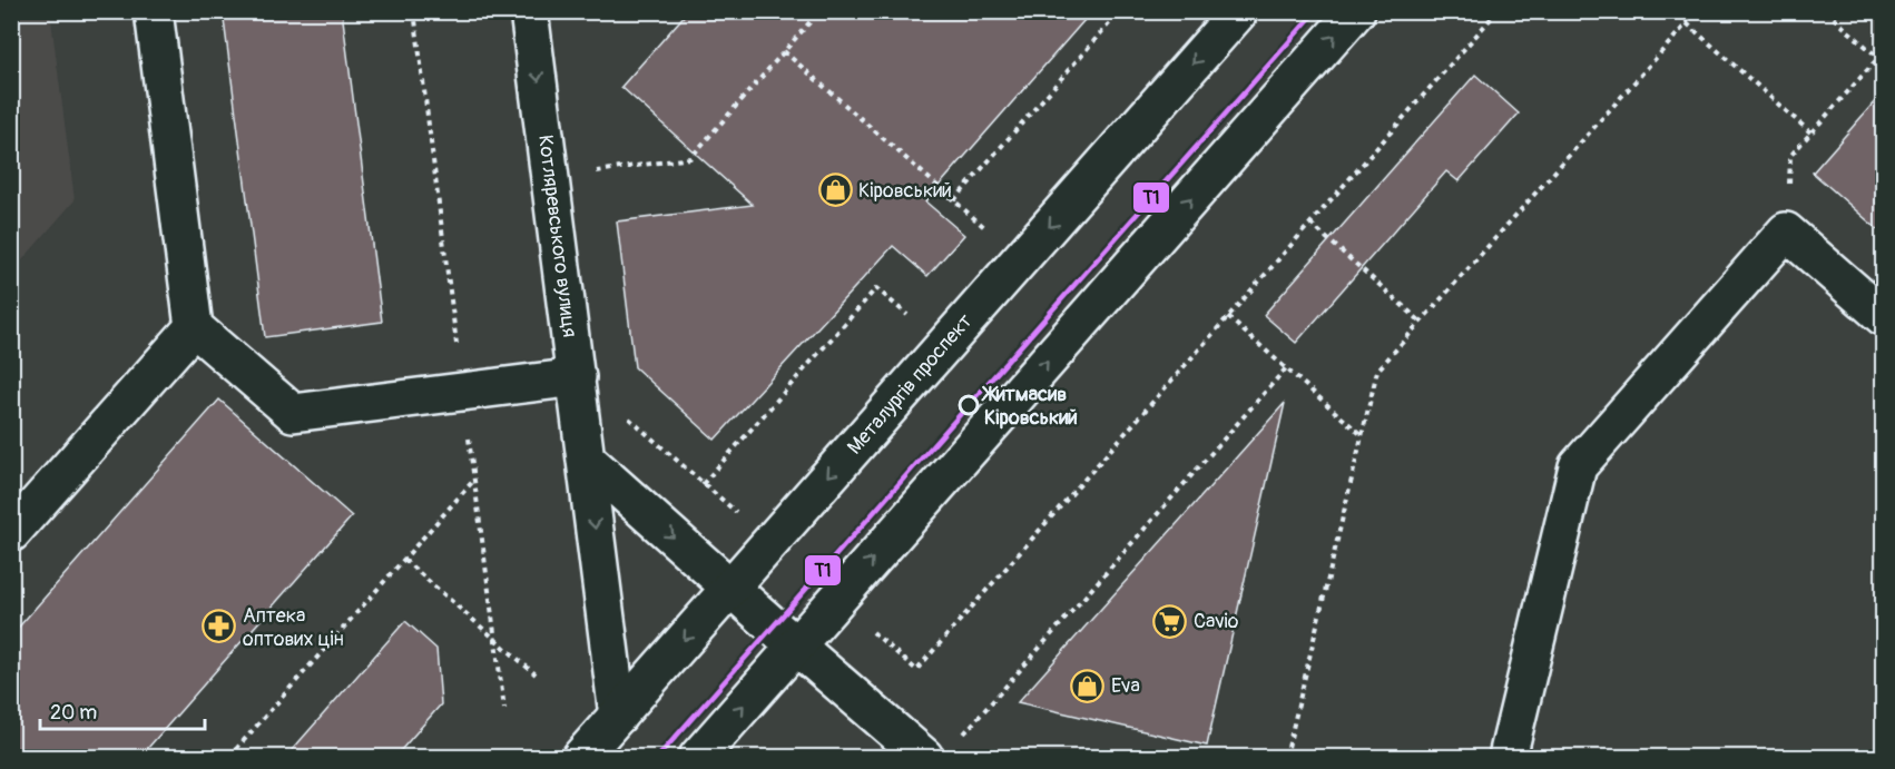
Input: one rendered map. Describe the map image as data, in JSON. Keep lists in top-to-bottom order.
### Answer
{
  "streets": {
    "main road": ["Котляревського вулиця", "Металургів проспект"]
  },
  "crossings": [
    ["Котляревського вулиця", "Металургів проспект"]
  ],
  "one_way": ["Котляревського вулиця"],
  "places": {
    "shop": ["Кіровський", "Eva"],
    "other": ["Житмасив Кіровський"],
    "supermarket": ["Cavio"],
    "pharmacy": ["Аптека оптових цін"]
  },
  "lines": ["transit line T1"],
  "scale_bar": "20 m"
}
